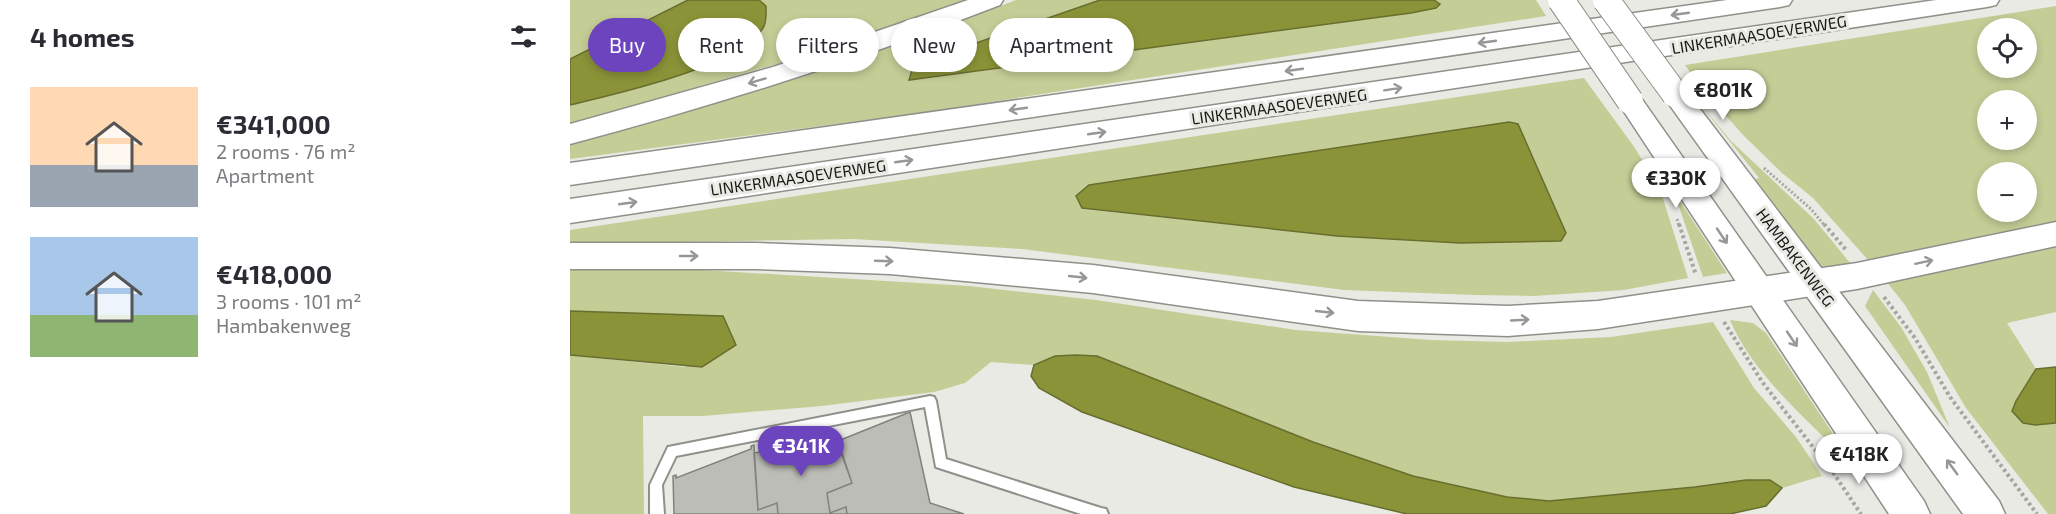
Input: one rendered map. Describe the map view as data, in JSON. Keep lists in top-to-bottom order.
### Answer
{
  "streets": {
    "highway": ["LINKERMAASOEVERWEG"],
    "main road": ["HAMBAKENWEG"]
  },
  "page": {
    "heading": "4 homes",
    "map_buttons": ["+", "−"],
    "chip": [
      "Buy",
      "Rent",
      "Filters",
      "New",
      "Apartment"
    ],
    "price": [
      "€801K",
      "€330K",
      "€341K",
      "€418K"
    ],
    "list": [
      {
        "name": "€341,000",
        "note": "2 rooms · 76 m² · Apartment"
      },
      {
        "name": "€418,000",
        "note": "3 rooms · 101 m² · Hambakenweg"
      }
    ]
  }
}
